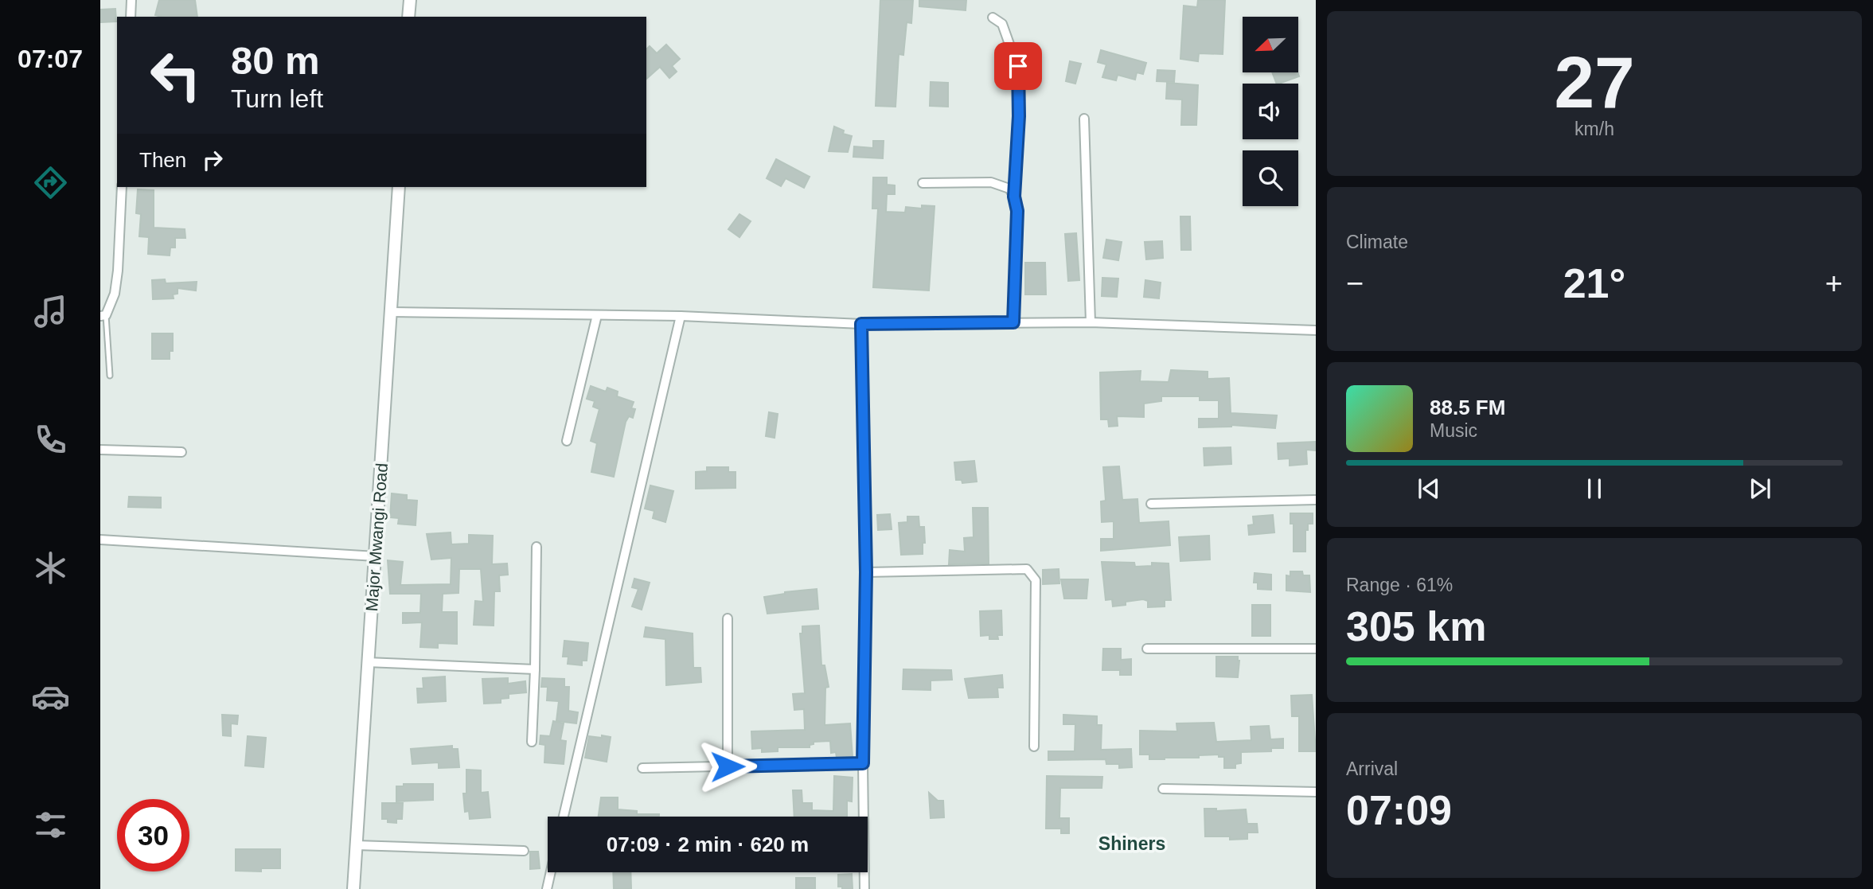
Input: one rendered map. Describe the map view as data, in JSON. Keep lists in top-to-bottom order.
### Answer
{
  "streets": {
    "street": ["Major Mwangi Road"]
  },
  "districts": ["Shiners"],
  "north": "bottom left",
  "page": {
    "tabs": "07:07",
    "tile": [
      ["27", "km/h"],
      "Climate",
      ["Range · 61%", "305 km"],
      ["Arrival", "07:09"]
    ],
    "turn": ["80 m", "Turn left"],
    "then": "Then",
    "heat": ["−", "21°", "+"],
    "song": ["88.5 FM", "Music"],
    "limit": "30",
    "trip": "07:09 · 2 min · 620 m"
  }
}
